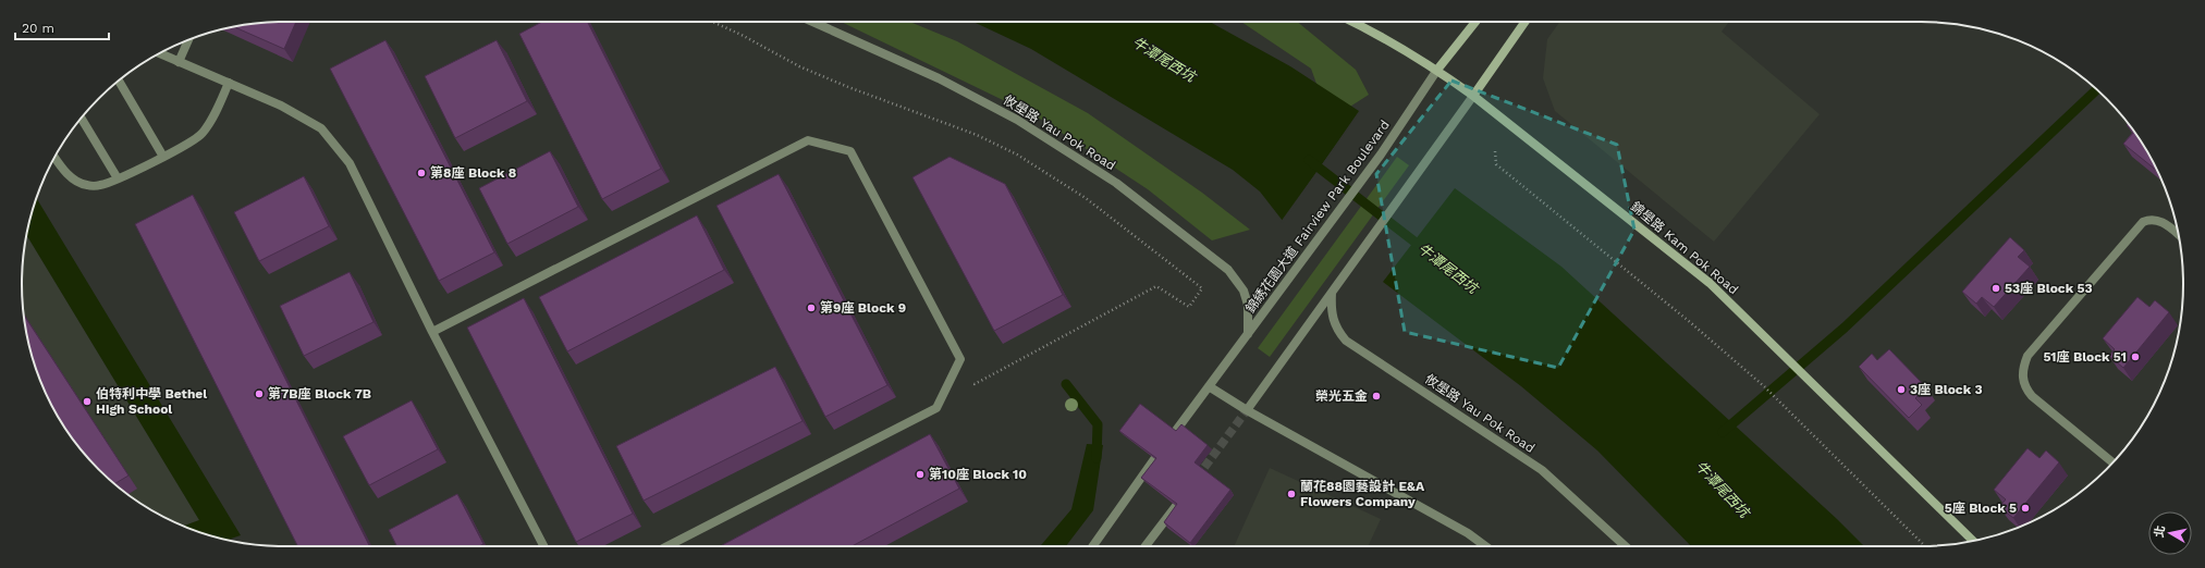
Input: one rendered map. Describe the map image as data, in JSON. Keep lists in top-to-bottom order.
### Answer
{
  "streets": {
    "street": ["攸壆路 Yau Pok Road", "錦綉花園大道 Fairview Park Boulevard", "錦壆路 Kam Pok Road"]
  },
  "crossings": [
    ["攸壆路 Yau Pok Road", "錦綉花園大道 Fairview Park Boulevard"],
    ["錦綉花園大道 Fairview Park Boulevard", "錦壆路 Kam Pok Road"]
  ],
  "water": ["牛潭尾西坑"],
  "places": [
    "第8座 Block 8",
    "53座 Block 53",
    "第9座 Block 9",
    "51座 Block 51",
    "3座 Block 3",
    "第7B座 Block 7B",
    "榮光五金",
    "伯特利中學 Bethel High School",
    "第10座 Block 10",
    "蘭花88園藝設計 E&A Flowers Company",
    "5座 Block 5"
  ],
  "scale_bar": "20 m",
  "north": "left"
}
